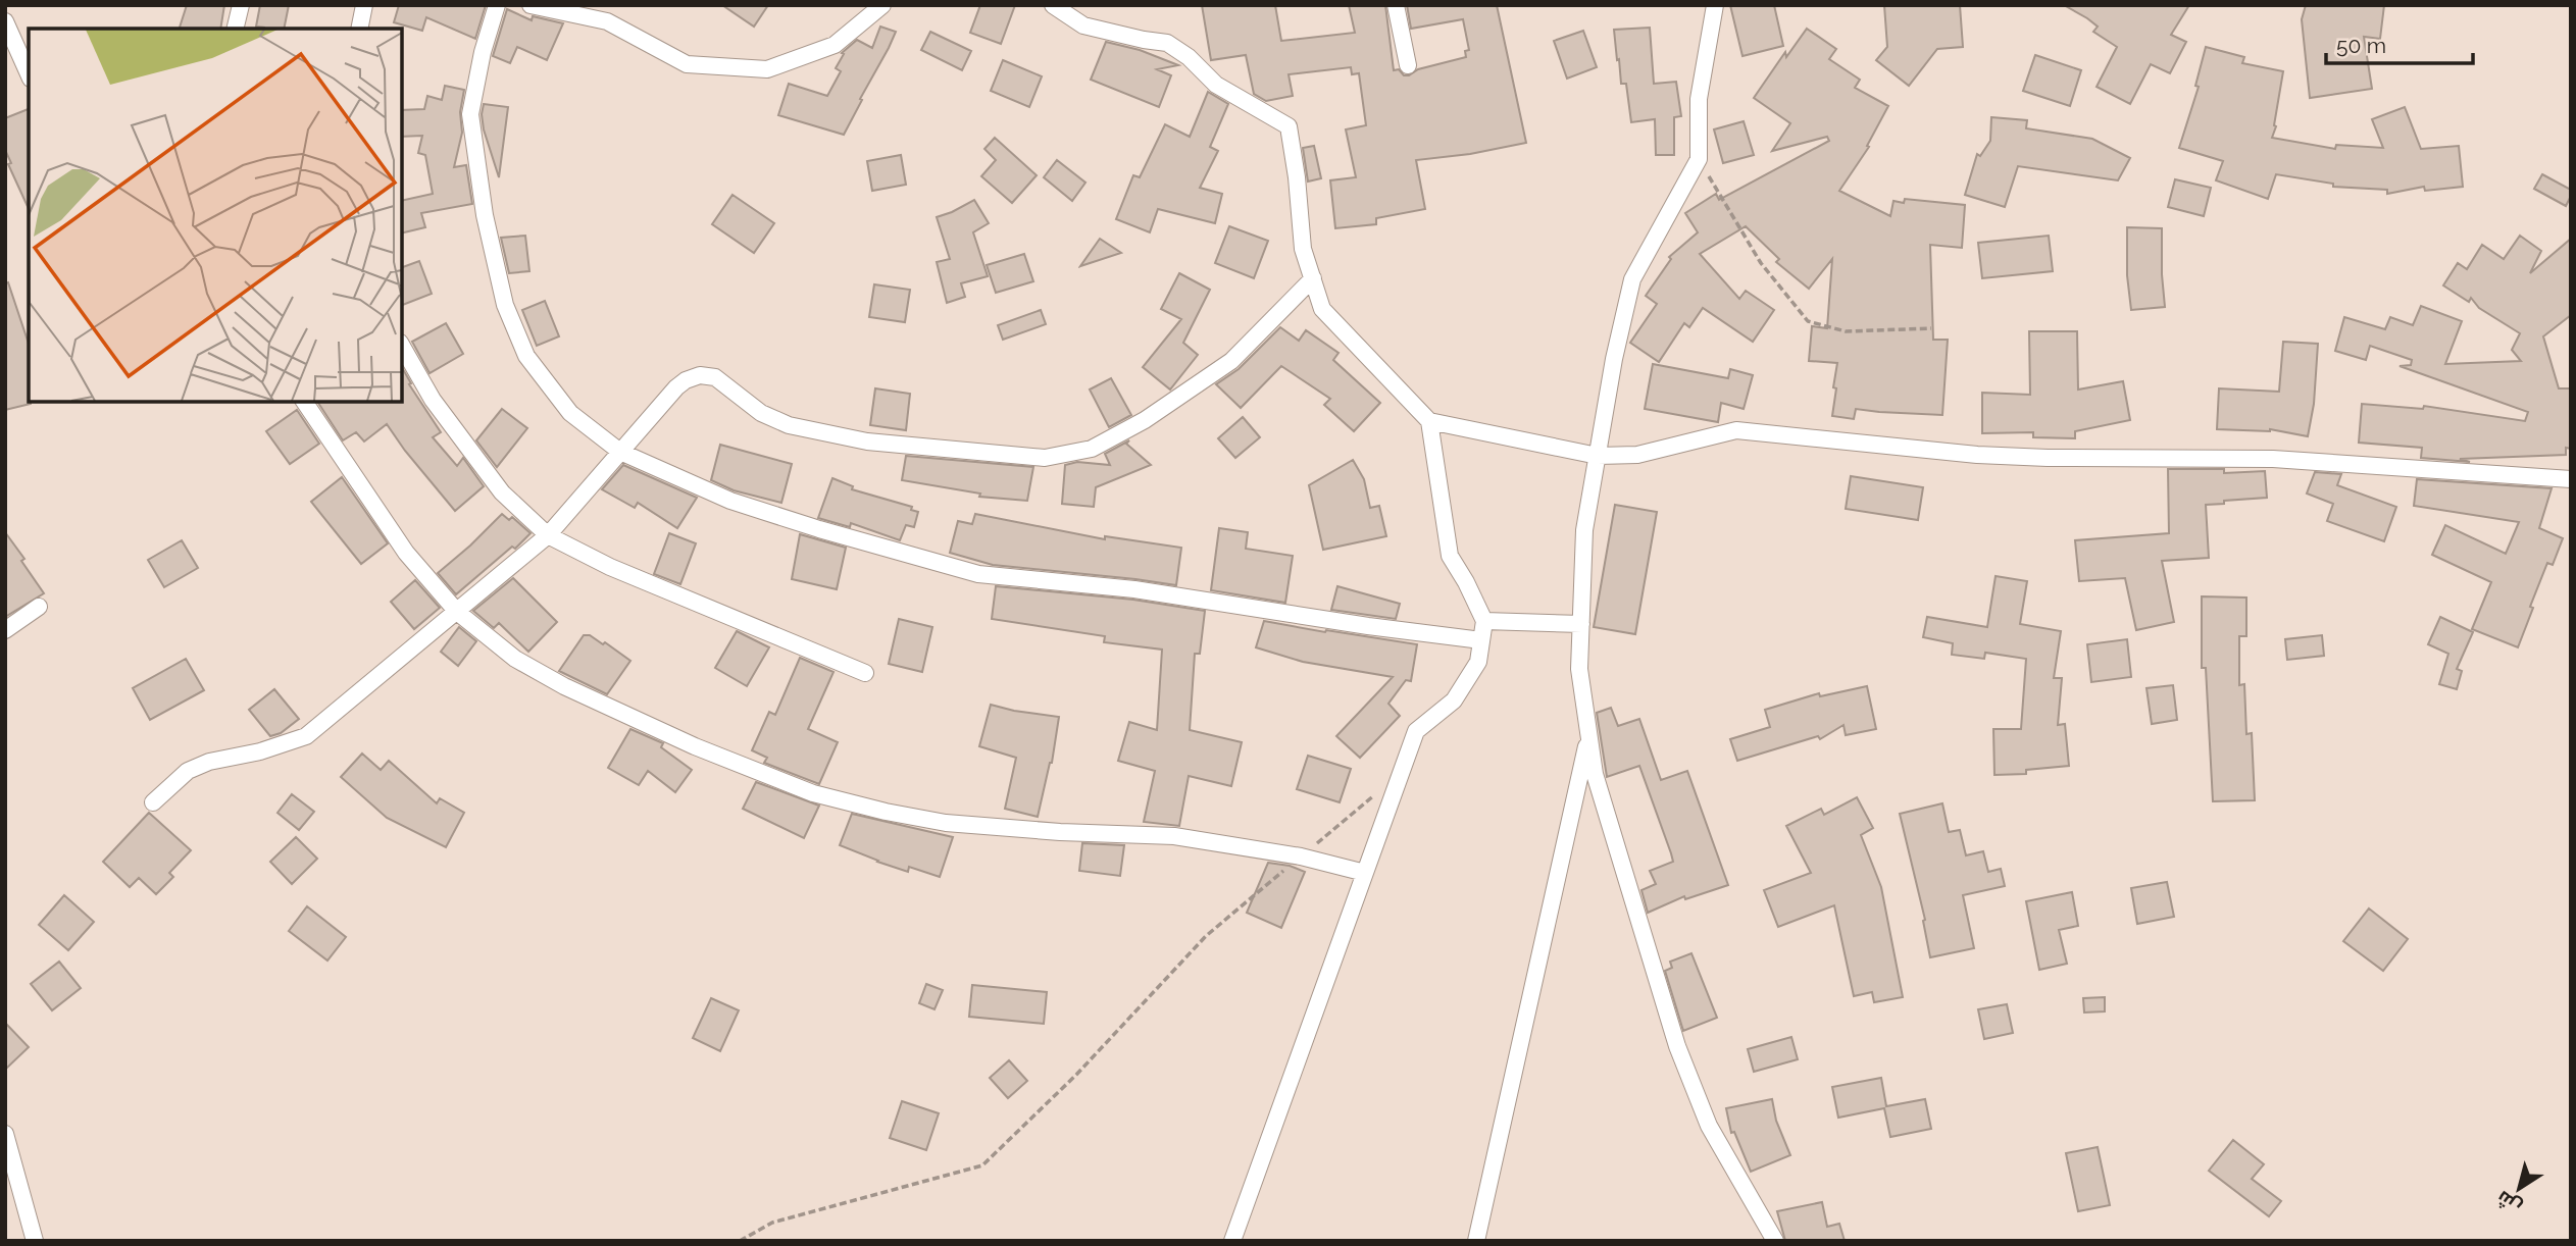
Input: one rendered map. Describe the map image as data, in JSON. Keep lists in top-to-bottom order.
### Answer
{
  "scale_bar": "50 m",
  "north": "bottom left"
}
